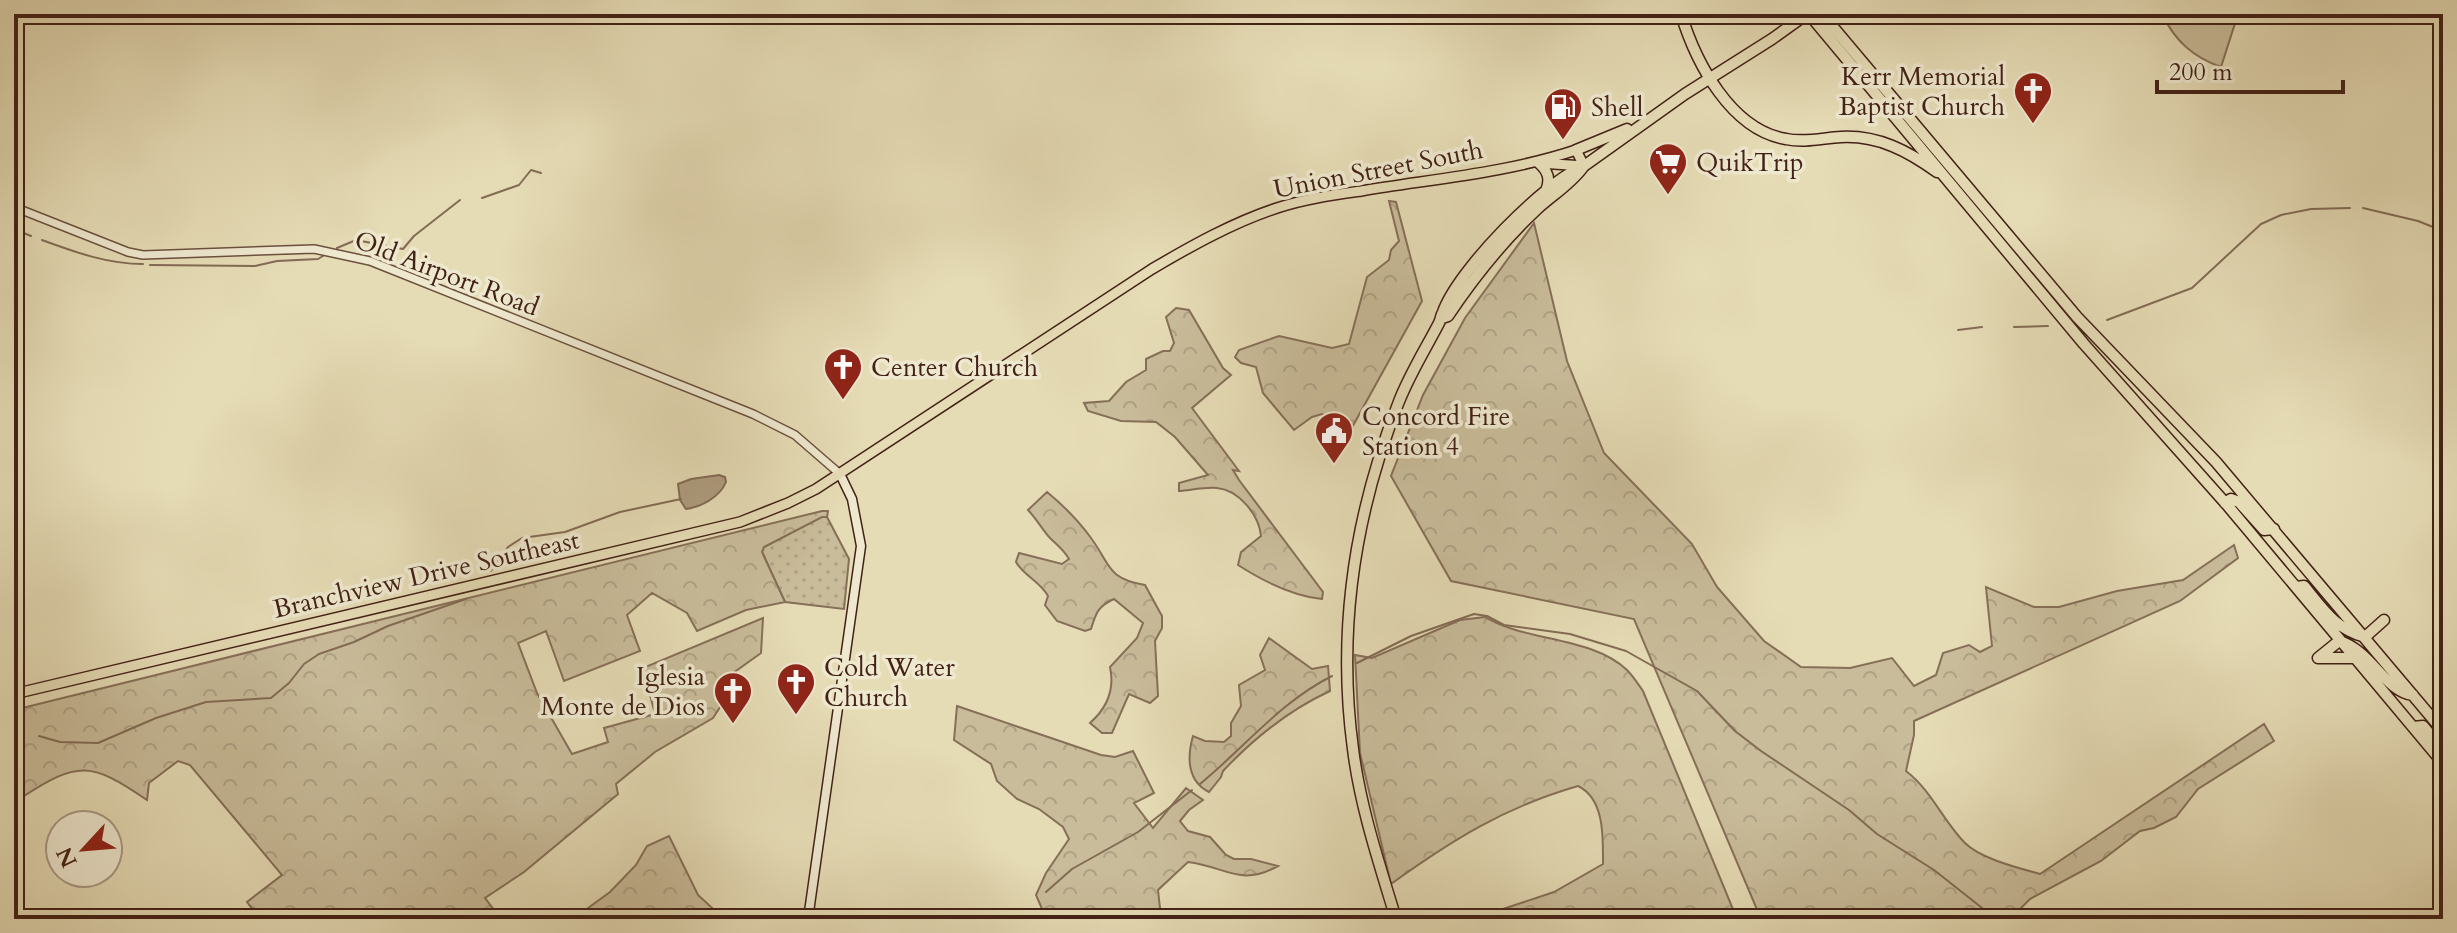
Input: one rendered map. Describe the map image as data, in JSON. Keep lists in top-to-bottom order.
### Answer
{
  "streets": {
    "main road": ["Union Street South", "Branchview Drive Southeast"],
    "street": ["Old Airport Road"]
  },
  "crossings": [
    ["Union Street South", "Old Airport Road"],
    ["Union Street South", "Branchview Drive Southeast"],
    ["Old Airport Road", "Branchview Drive Southeast"]
  ],
  "places": {
    "church": [
      "Kerr Memorial Baptist Church",
      "Center Church",
      "Cold Water Church",
      "Iglesia Monte de Dios"
    ],
    "fuel station": ["Shell"],
    "supermarket": ["QuikTrip"],
    "public building": ["Concord Fire Station 4"]
  },
  "scale_bar": "200 m",
  "north": "bottom left"
}
